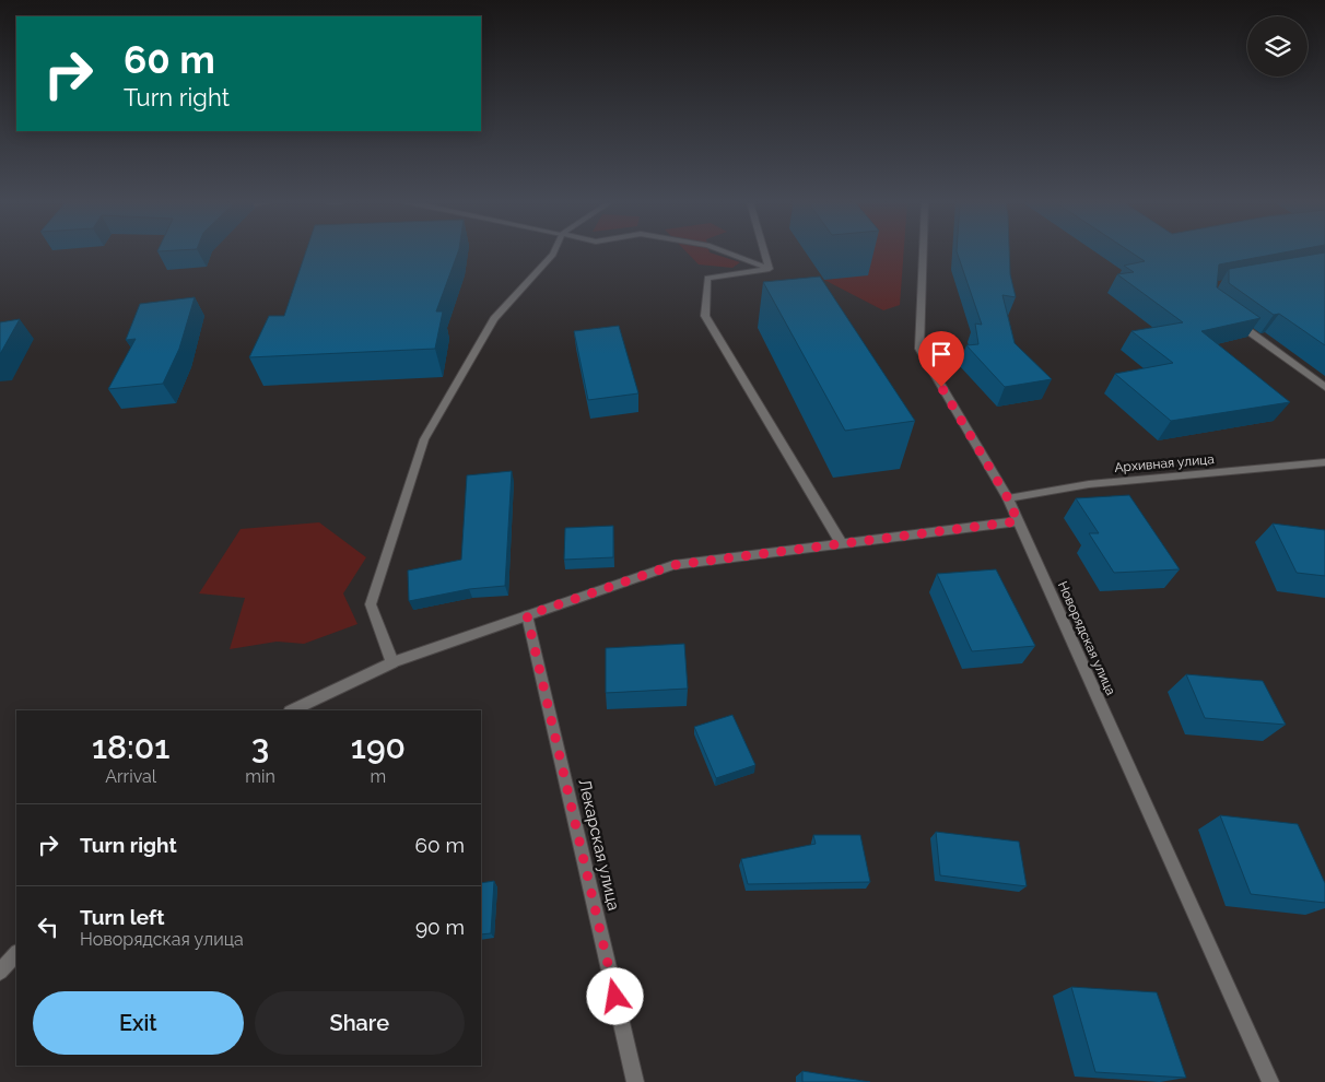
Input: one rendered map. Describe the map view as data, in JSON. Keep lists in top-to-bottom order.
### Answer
{
  "streets": {
    "street": ["Архивная улица", "Новорядская улица", "Лекарская улица"]
  },
  "crossings": [
    ["Архивная улица", "Новорядская улица"]
  ],
  "page": {
    "turn": ["60 m", "Turn right"],
    "eta": [
      "18:01",
      "Arrival",
      "3",
      "min",
      "190",
      "m"
    ],
    "list": [
      {
        "name": "Turn right",
        "value": "60 m"
      },
      {
        "name": "Turn left",
        "note": "Новорядская улица",
        "value": "90 m"
      }
    ],
    "buttons": ["Exit", "Share"]
  }
}
